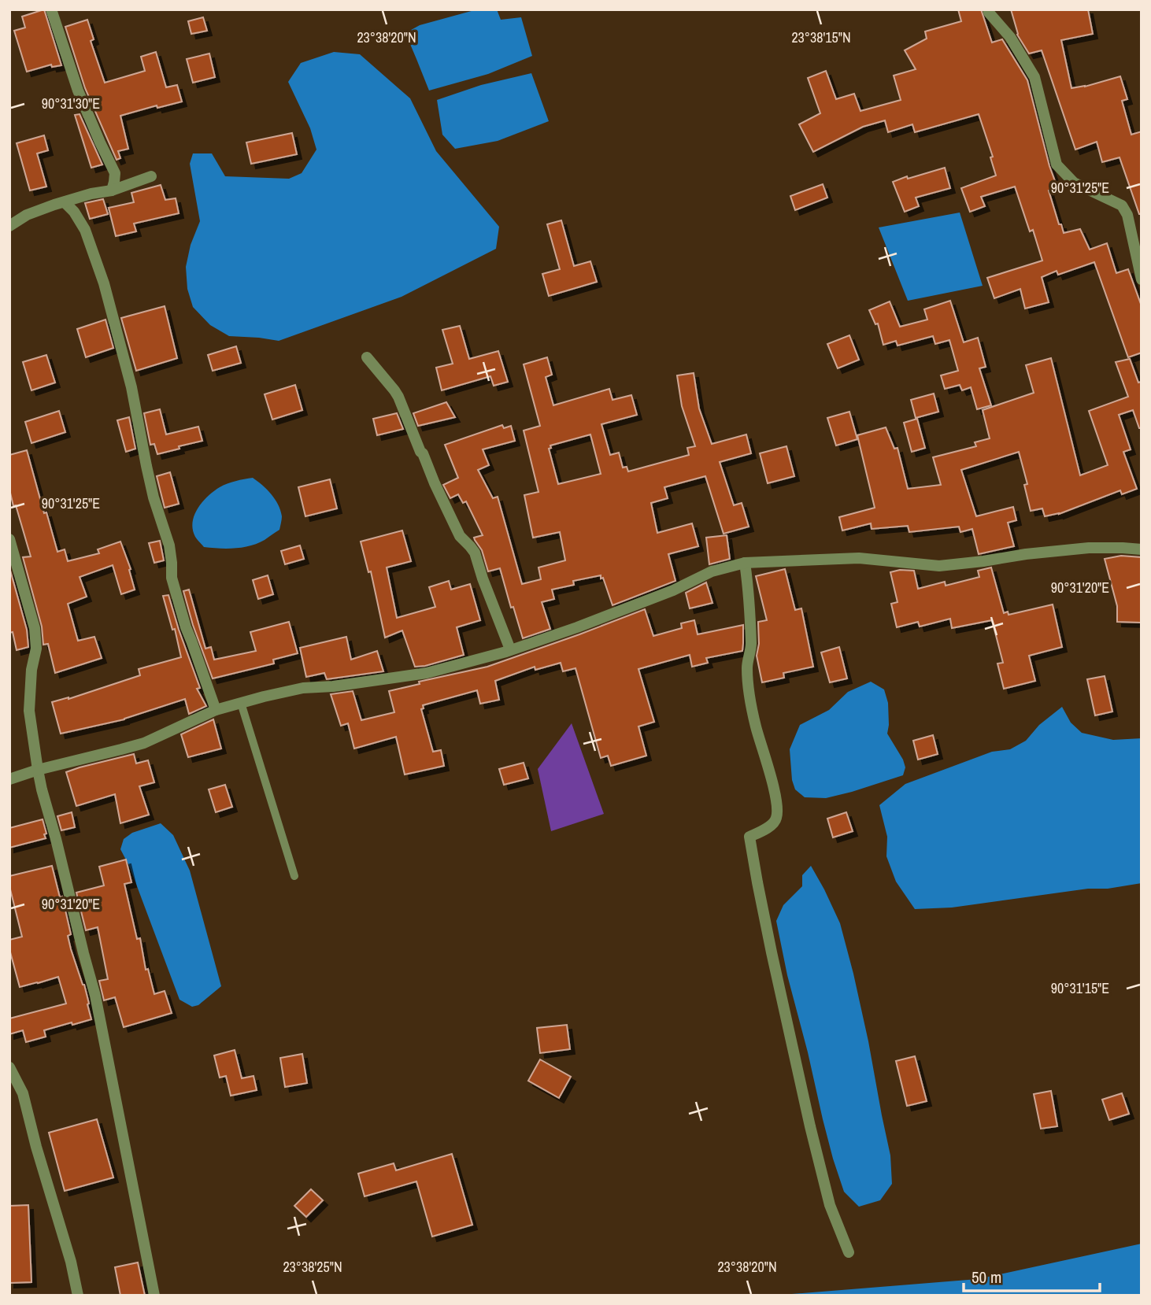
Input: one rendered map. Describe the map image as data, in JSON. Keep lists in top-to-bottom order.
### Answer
{
  "scale_bar": "50 m",
  "coordinates": [
    "23°38'20\"N",
    "23°38'15\"N",
    "90°31'30\"E",
    "90°31'25\"E",
    "90°31'20\"E",
    "90°31'15\"E",
    "23°38'25\"N"
  ]
}
